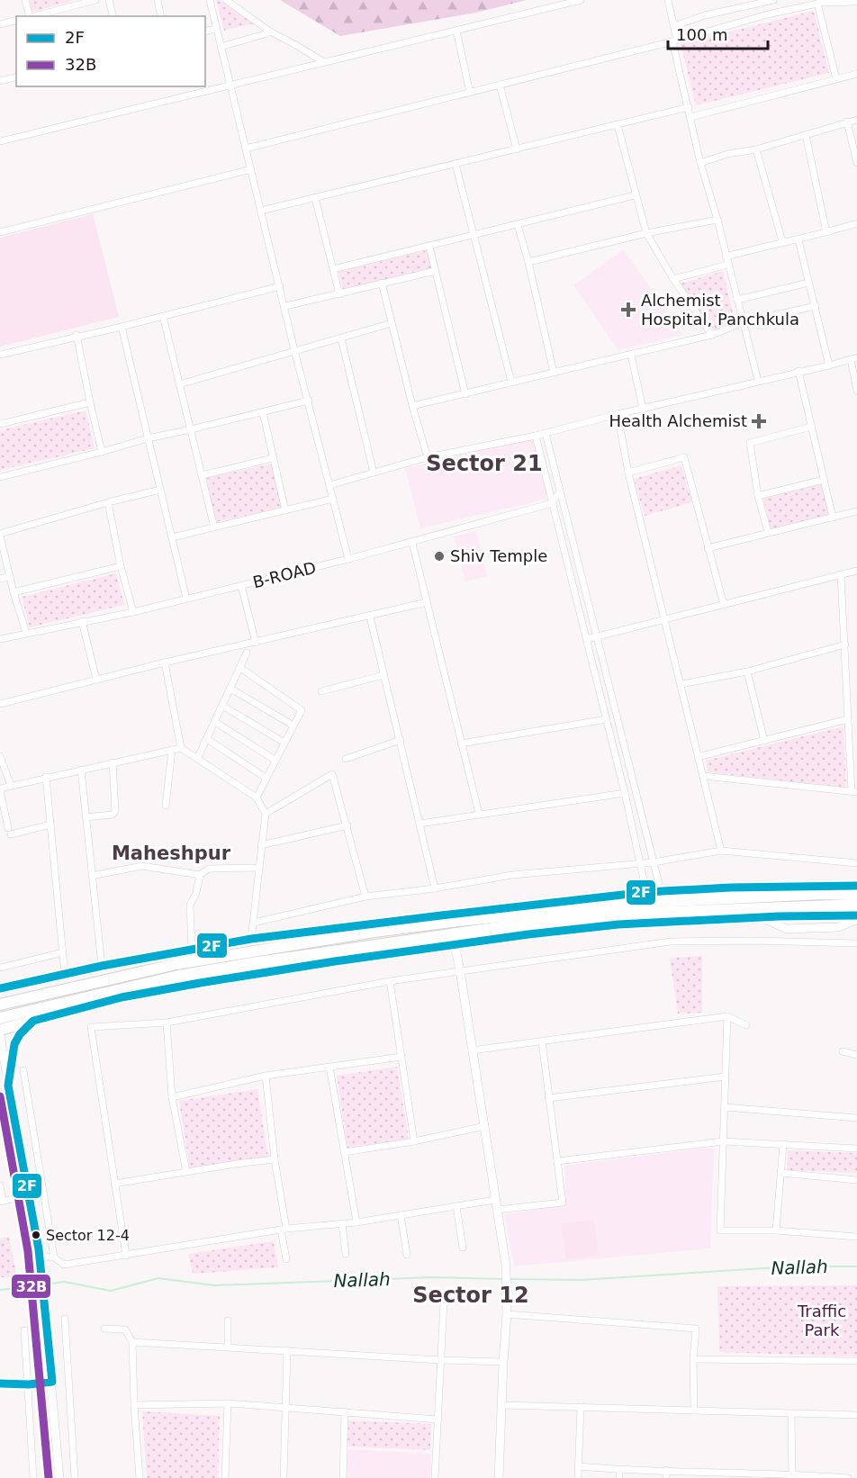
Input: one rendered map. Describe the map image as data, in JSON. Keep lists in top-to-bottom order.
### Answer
{
  "streets": {
    "street": ["B-ROAD"]
  },
  "districts": ["Sector 21", "Maheshpur", "Sector 12"],
  "water": ["Nallah"],
  "parks": ["Traffic Park"],
  "places": {
    "health": ["Alchemist Hospital, Panchkula", "Health Alchemist"],
    "other": ["Shiv Temple", "Sector 12-4"]
  },
  "lines": ["transit line 2F", "transit line 32B"],
  "legend": ["2F", "32B"],
  "scale_bar": "100 m"
}
